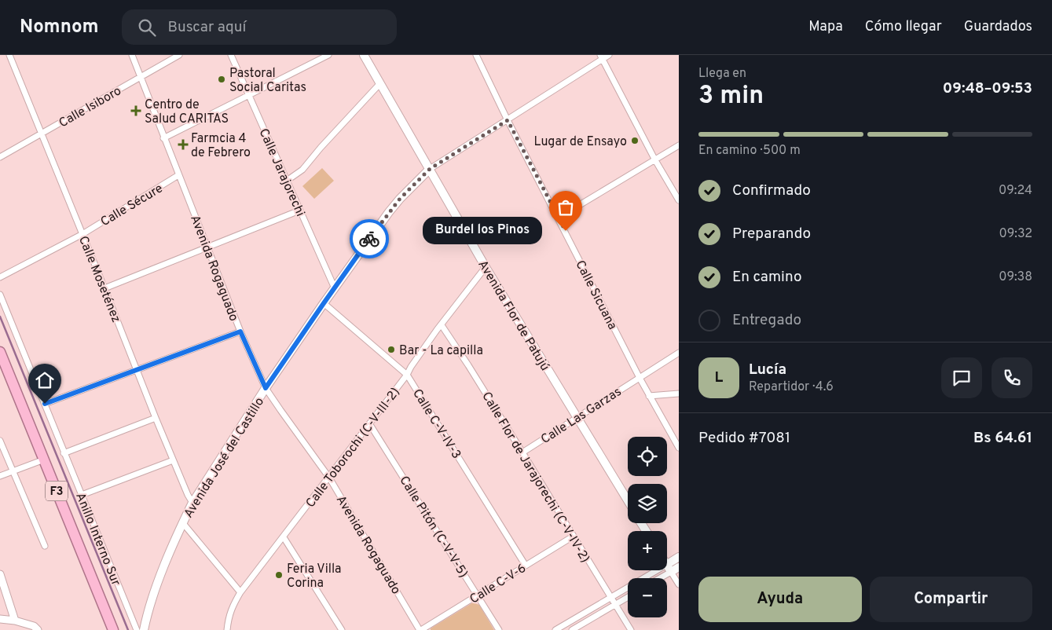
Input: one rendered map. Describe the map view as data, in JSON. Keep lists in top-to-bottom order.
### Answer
{
  "streets": {
    "highway": ["F3"],
    "main road": ["Avenida Flor de Patujú", "Avenida José del Castillo"],
    "street": [
      "Calle Isiboro",
      "Calle Jarajorechi",
      "Calle Sécure",
      "Avenida Rogaguado",
      "Calle Moseténez",
      "Calle Sicuana",
      "Calle Las Garzas",
      "Calle C-V-IV-3",
      "Calle Toborochi (C-V-III-2)",
      "Calle Flor de Jarajorechi (C-V-IV-2)",
      "Calle Pitón (C-V-V-5)",
      "Anillo Interno Sur",
      "Calle C-V-6"
    ]
  },
  "crossings": [
    ["Calle Isiboro", "Avenida Rogaguado"],
    ["Calle Isiboro", "Calle Moseténez"],
    ["Calle Jarajorechi", "Avenida José del Castillo"],
    ["Calle Sécure", "Avenida Rogaguado"],
    ["Calle Sécure", "Calle Moseténez"],
    ["Avenida Rogaguado", "Calle Toborochi (C-V-III-2)"],
    ["Avenida Rogaguado", "Avenida José del Castillo"],
    ["Avenida Rogaguado", "Calle C-V-6"],
    ["Calle Moseténez", "Avenida José del Castillo"],
    ["Calle Sicuana", "Calle Las Garzas"],
    ["Calle Sicuana", "Avenida José del Castillo"],
    ["Avenida Flor de Patujú", "Calle Las Garzas"],
    ["Avenida Flor de Patujú", "Calle Toborochi (C-V-III-2)"],
    ["Avenida Flor de Patujú", "Avenida José del Castillo"],
    ["Calle Las Garzas", "Calle Flor de Jarajorechi (C-V-IV-2)"],
    ["Calle C-V-IV-3", "Calle Toborochi (C-V-III-2)"],
    ["Calle C-V-IV-3", "Avenida José del Castillo"],
    ["Calle C-V-IV-3", "Calle C-V-6"],
    ["Calle Toborochi (C-V-III-2)", "Calle Flor de Jarajorechi (C-V-IV-2)"],
    ["Calle Toborochi (C-V-III-2)", "Calle Pitón (C-V-V-5)"],
    ["Calle Flor de Jarajorechi (C-V-IV-2)", "Calle C-V-6"],
    ["Calle Pitón (C-V-V-5)", "Calle C-V-6"]
  ],
  "places": {
    "other": [
      "Pastoral Social Caritas",
      "Lugar de Ensayo",
      "Burdel los Pinos",
      "Bar - La capilla",
      "Feria Villa Corina"
    ],
    "health": ["Centro de Salud CARITAS", "Farmcia 4 de Febrero"]
  },
  "page": {
    "header": "Nomnom",
    "search": "Buscar aquí",
    "nav": ["Mapa", "Cómo llegar", "Guardados"],
    "heading": ["3 min", "Llega en", "09:48–09:53"],
    "panel": [
      "Lucía",
      "Repartidor · 4.6",
      "Pedido #7081",
      "Bs 64.61"
    ],
    "bar": "En camino · 500 m",
    "list": [
      ["Confirmado", "09:24"],
      ["Preparando", "09:32"],
      ["En camino", "09:38"],
      "Entregado"
    ],
    "bubble": "Burdel los Pinos",
    "round": "L",
    "map_buttons": ["+", "−"],
    "buttons": ["Ayuda", "Compartir"]
  }
}
